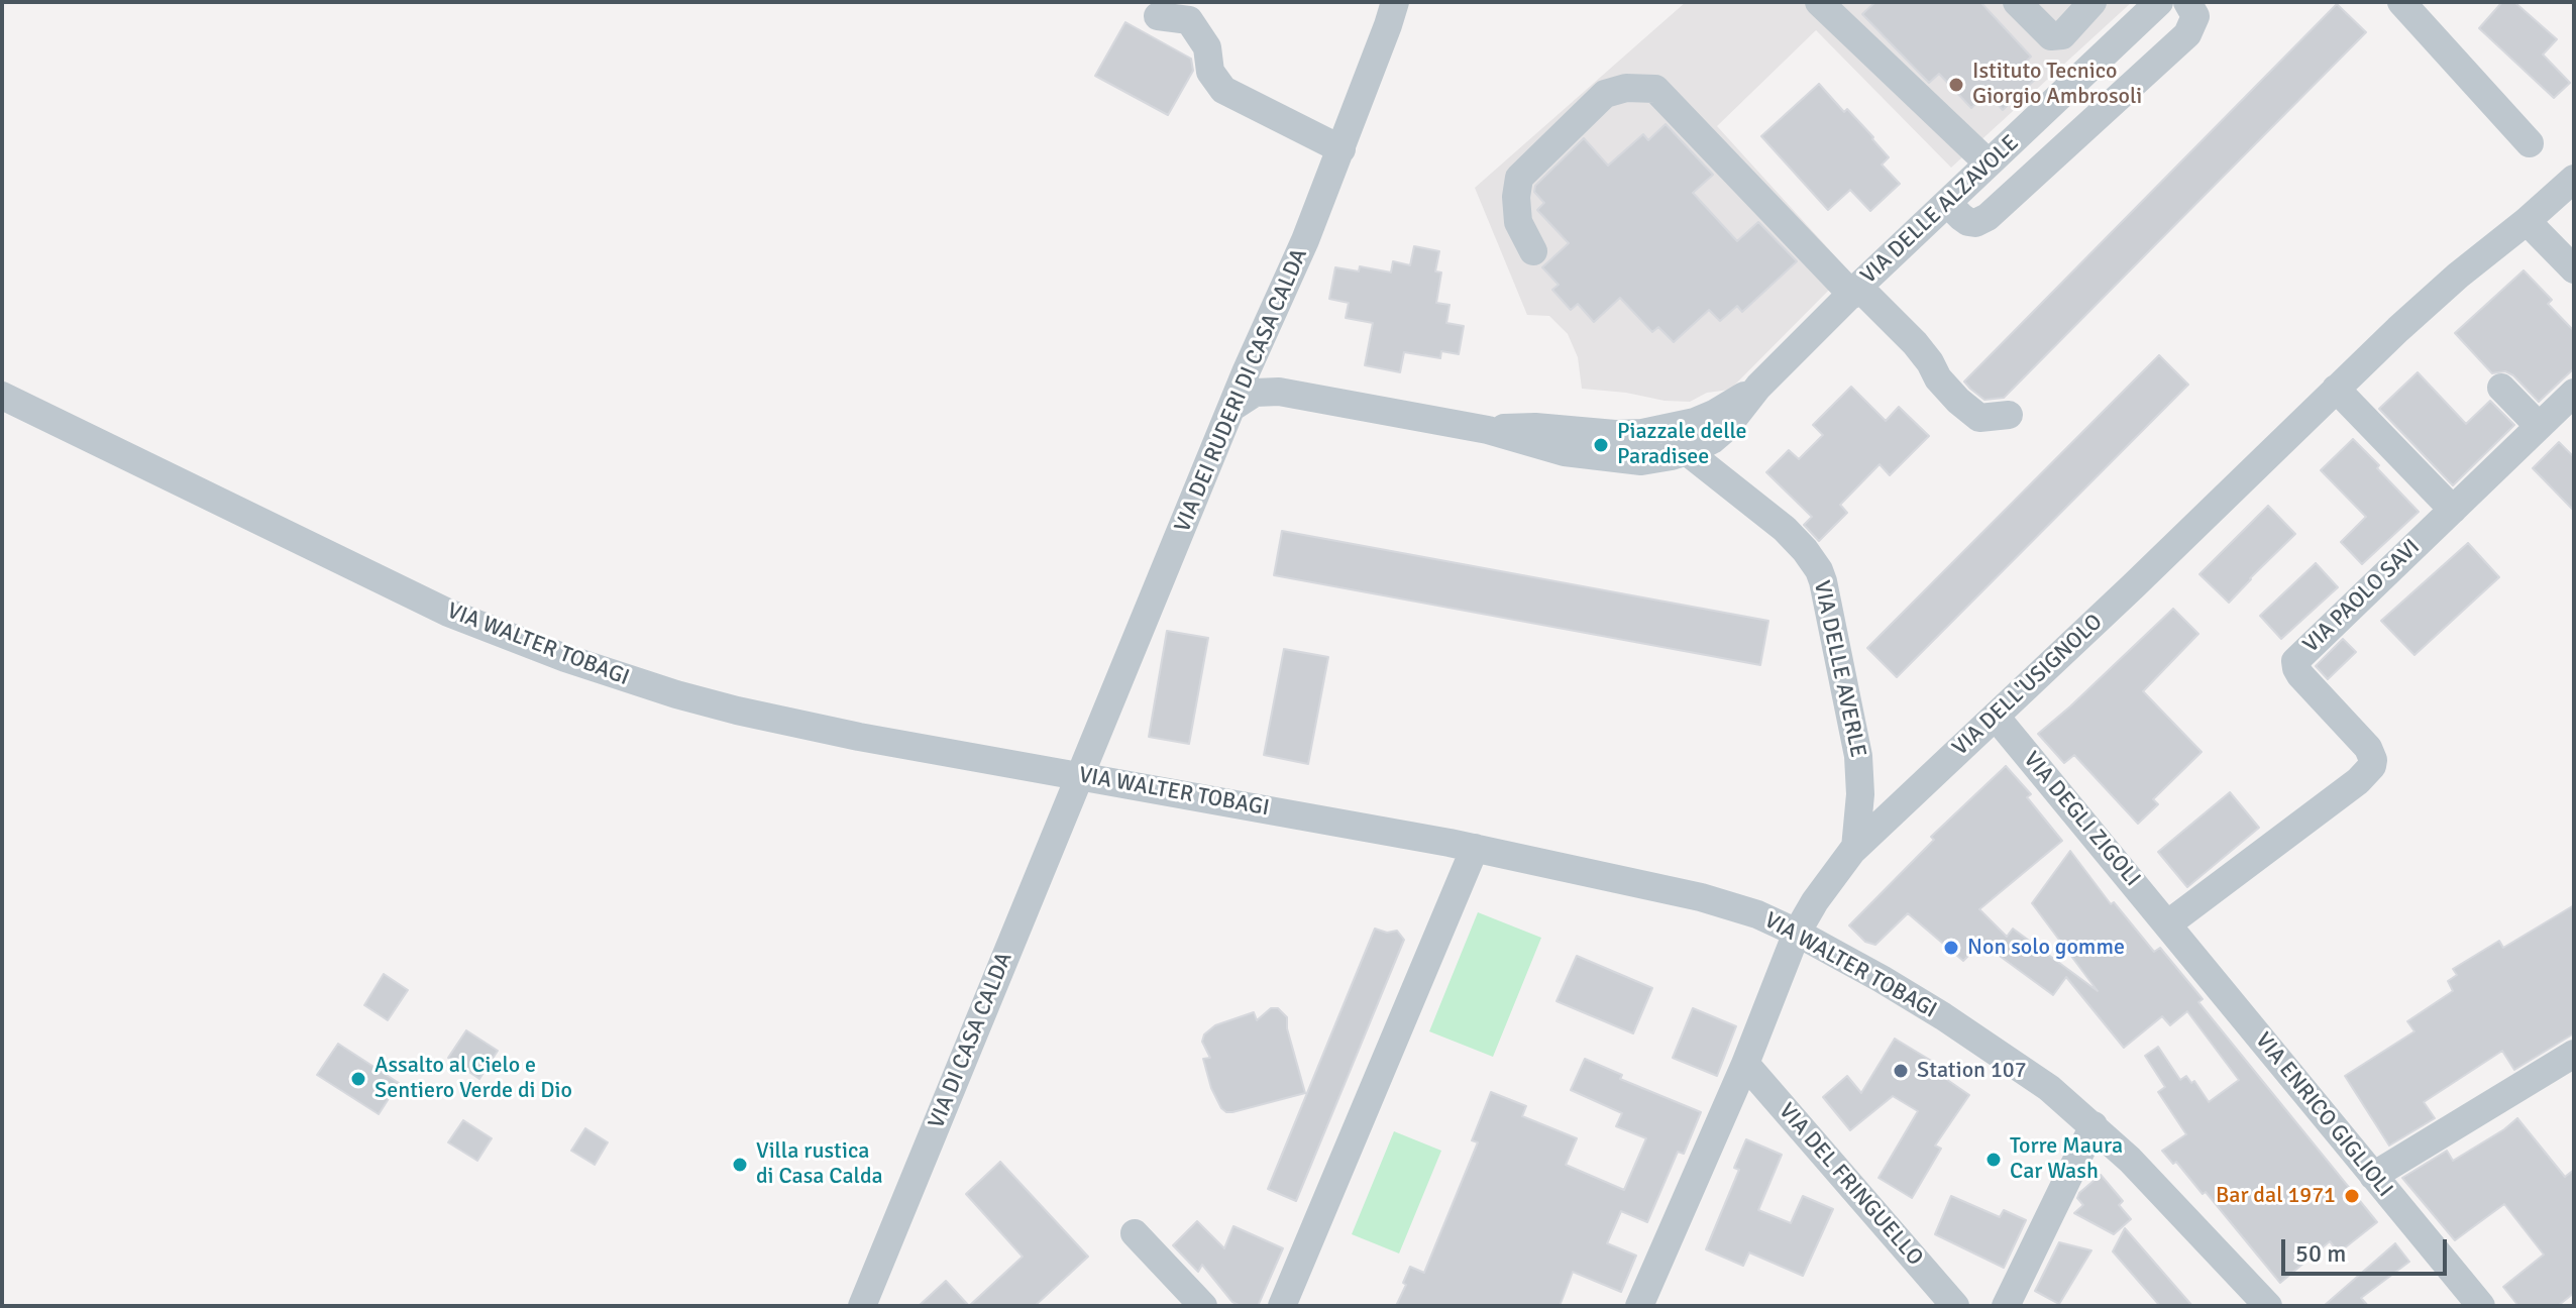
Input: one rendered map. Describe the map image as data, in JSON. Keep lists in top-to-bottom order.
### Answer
{
  "streets": {
    "street": [
      "VIA DELLE ALZAVOLE",
      "VIA DEI RUDERI DI CASA CALDA",
      "VIA PAOLO SAVI",
      "VIA WALTER TOBAGI",
      "VIA DELLE AVERLE",
      "VIA DELL'USIGNOLO",
      "VIA DEGLI ZIGOLI",
      "VIA DI CASA CALDA",
      "VIA ENRICO GIGLIOLI",
      "VIA DEL FRINGUELLO"
    ]
  },
  "crossings": [
    ["VIA DEI RUDERI DI CASA CALDA", "VIA WALTER TOBAGI"],
    ["VIA DEI RUDERI DI CASA CALDA", "VIA DI CASA CALDA"],
    ["VIA PAOLO SAVI", "VIA DEGLI ZIGOLI"],
    ["VIA PAOLO SAVI", "VIA ENRICO GIGLIOLI"],
    ["VIA WALTER TOBAGI", "VIA DELL'USIGNOLO"],
    ["VIA WALTER TOBAGI", "VIA DI CASA CALDA"],
    ["VIA DELLE AVERLE", "VIA DELL'USIGNOLO"],
    ["VIA DELL'USIGNOLO", "VIA DEGLI ZIGOLI"],
    ["VIA DELL'USIGNOLO", "VIA DEL FRINGUELLO"],
    ["VIA DEGLI ZIGOLI", "VIA ENRICO GIGLIOLI"]
  ],
  "places": [
    "Istituto Tecnico Giorgio Ambrosoli",
    "Piazzale delle Paradisee",
    "Non solo gomme",
    "Station 107",
    "Assalto al Cielo e Sentiero Verde di Dio",
    "Torre Maura Car Wash",
    "Villa rustica di Casa Calda",
    "Bar dal 1971"
  ],
  "scale_bar": "50 m"
}
